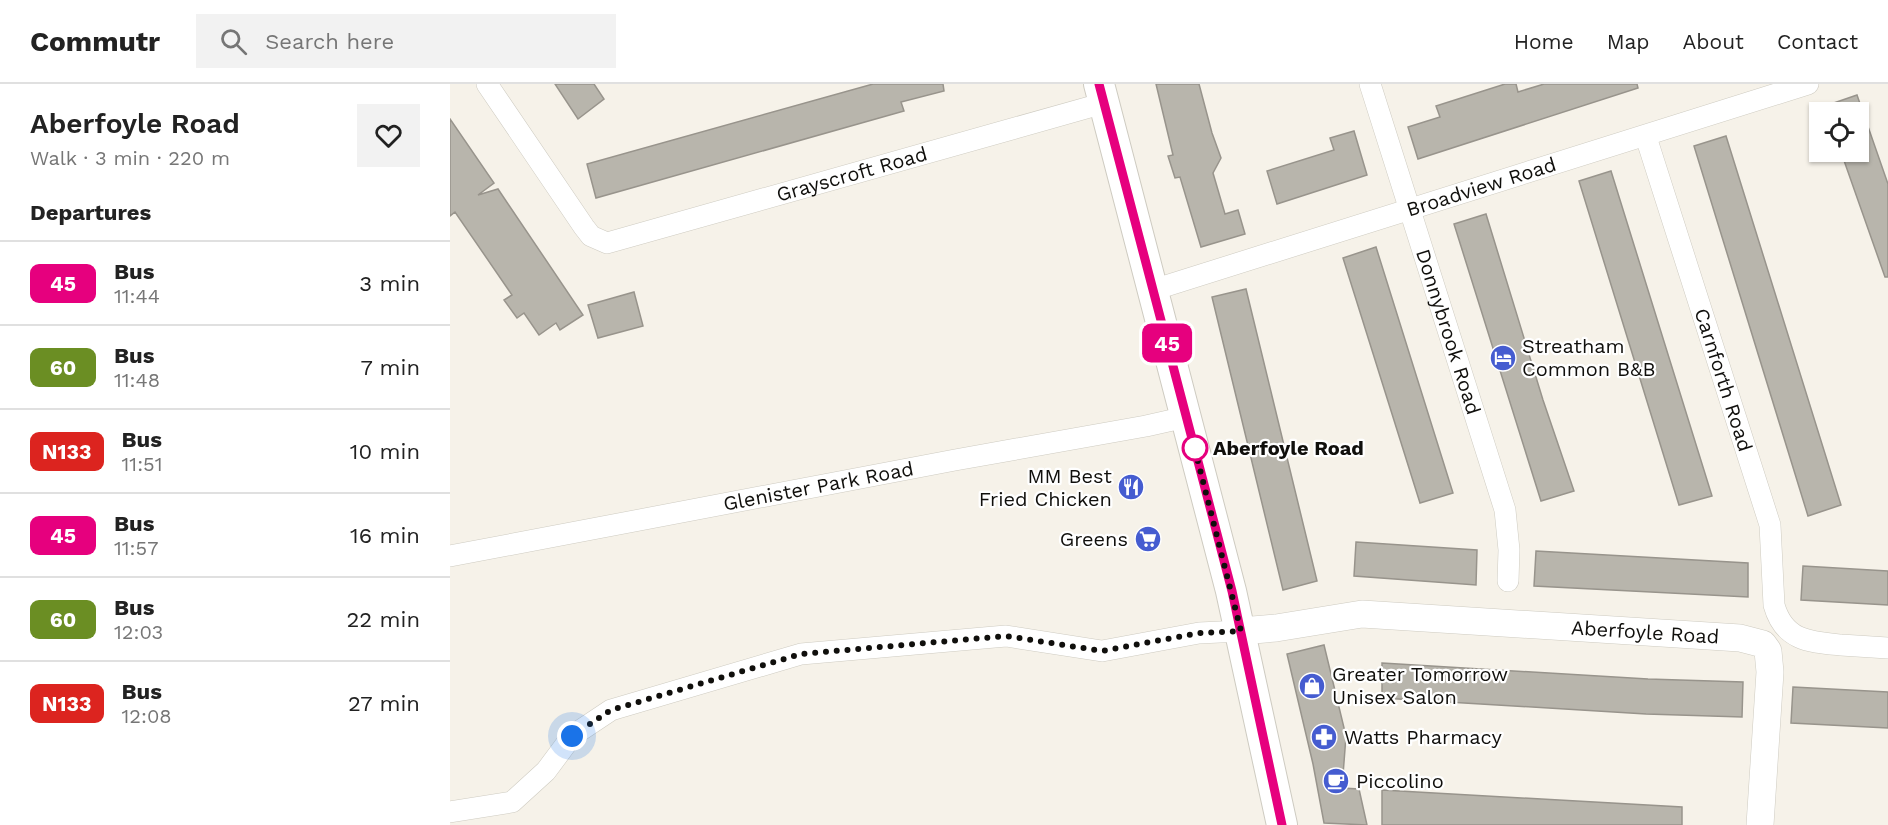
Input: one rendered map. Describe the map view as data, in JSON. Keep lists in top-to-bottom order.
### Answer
{
  "streets": {
    "street": [
      "Grayscroft Road",
      "Broadview Road",
      "Donnybrook Road",
      "Carnforth Road",
      "Glenister Park Road",
      "Aberfoyle Road"
    ]
  },
  "crossings": [
    ["Broadview Road", "Donnybrook Road"],
    ["Broadview Road", "Carnforth Road"]
  ],
  "places": {
    "hotel": ["Streatham Common B&B"],
    "other": ["Aberfoyle Road"],
    "restaurant": ["MM Best Fried Chicken"],
    "supermarket": ["Greens"],
    "shop": ["Greater Tomorrow Unisex Salon"],
    "pharmacy": ["Watts Pharmacy"],
    "cafe": ["Piccolino"]
  },
  "lines": ["bus line 45"],
  "page": {
    "header": "Commutr",
    "search": "Search here",
    "nav": [
      "Home",
      "Map",
      "About",
      "Contact"
    ],
    "heading": [
      ["Aberfoyle Road", "Walk · 3 min · 220 m"],
      "Departures"
    ],
    "on_map": "45",
    "list": [
      {
        "mark": "45",
        "name": "Bus",
        "note": "11:44",
        "value": "3 min"
      },
      {
        "mark": "60",
        "name": "Bus",
        "note": "11:48",
        "value": "7 min"
      },
      {
        "mark": "N133",
        "name": "Bus",
        "note": "11:51",
        "value": "10 min"
      },
      {
        "mark": "45",
        "name": "Bus",
        "note": "11:57",
        "value": "16 min"
      },
      {
        "mark": "60",
        "name": "Bus",
        "note": "12:03",
        "value": "22 min"
      },
      {
        "mark": "N133",
        "name": "Bus",
        "note": "12:08",
        "value": "27 min"
      }
    ]
  }
}
